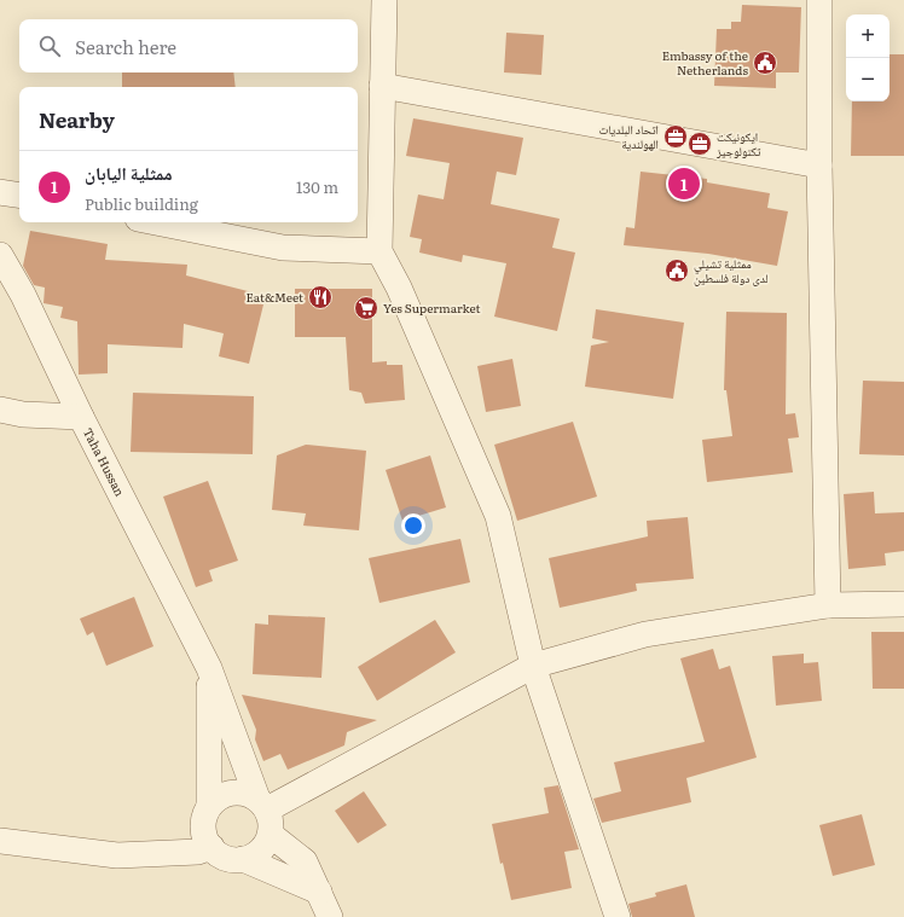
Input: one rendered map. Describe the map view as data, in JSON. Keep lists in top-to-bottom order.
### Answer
{
  "streets": {
    "street": ["Taha Hussan"]
  },
  "places": {
    "public building": ["Embassy of the Netherlands", "ممثلية تشيلي لدى دولة فلسطين"],
    "office": ["اتحاد البلديات الهولندية", "ايكونيكت تكنولوجيز"],
    "restaurant": ["Eat&Meet"],
    "supermarket": ["Yes Supermarket"]
  },
  "page": {
    "map_buttons": ["+", "−"],
    "search": "Search here",
    "heading": "Nearby",
    "list": [
      {
        "mark": "1",
        "name": "ممثلية اليابان",
        "note": "Public building",
        "value": "130 m"
      }
    ],
    "pins": "1"
  }
}
